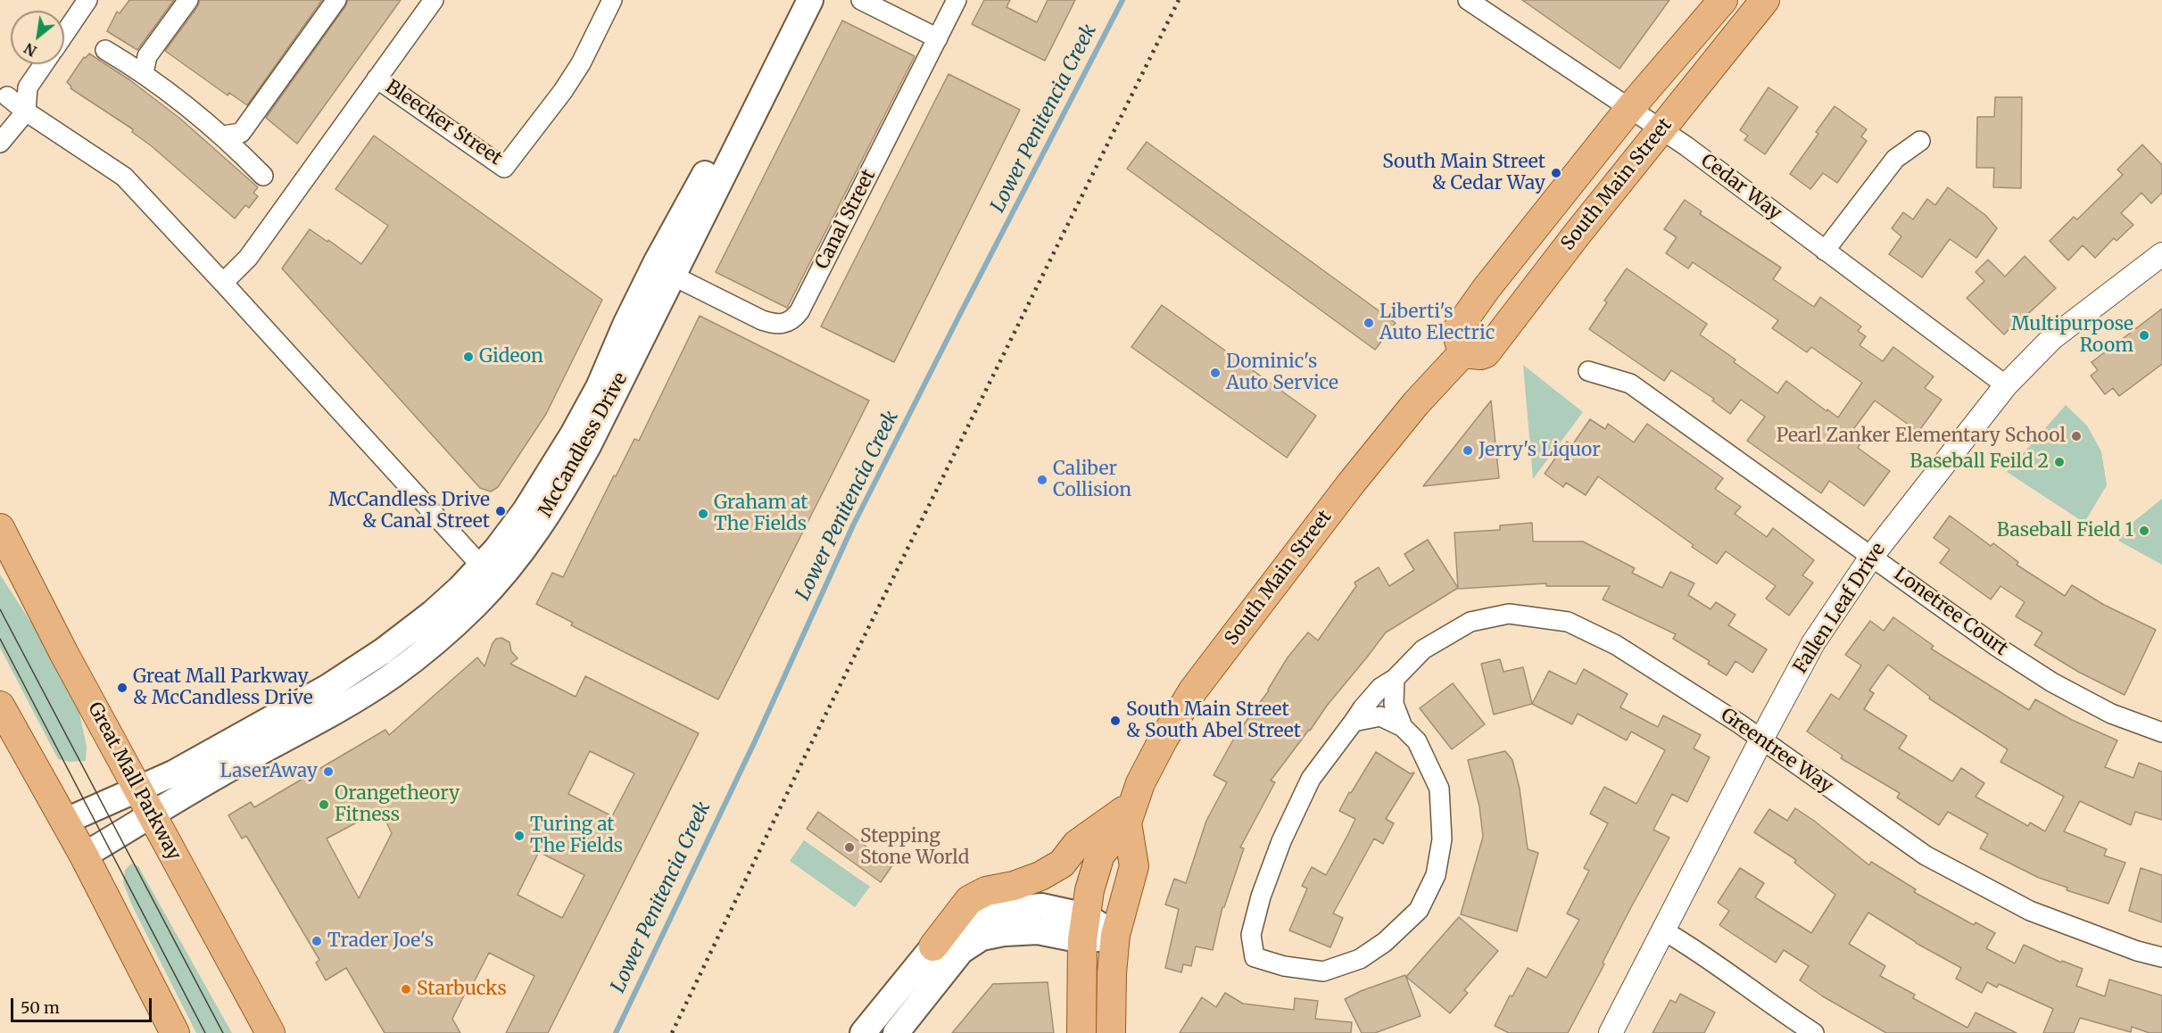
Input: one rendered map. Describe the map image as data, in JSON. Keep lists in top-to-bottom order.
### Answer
{
  "streets": {
    "main road": ["South Main Street", "McCandless Drive", "Great Mall Parkway"],
    "street": [
      "Bleecker Street",
      "Cedar Way",
      "Canal Street",
      "Fallen Leaf Drive",
      "Lonetree Court",
      "Greentree Way"
    ]
  },
  "crossings": [
    ["South Main Street", "Cedar Way"],
    ["Cedar Way", "Fallen Leaf Drive"],
    ["Canal Street", "McCandless Drive"],
    ["McCandless Drive", "Great Mall Parkway"],
    ["Fallen Leaf Drive", "Lonetree Court"],
    ["Fallen Leaf Drive", "Greentree Way"]
  ],
  "water": ["Lower Penitencia Creek"],
  "places": [
    "South Main Street & Cedar Way",
    "Liberti's Auto Electric",
    "Multipurpose Room",
    "Gideon",
    "Dominic's Auto Service",
    "Pearl Zanker Elementary School",
    "Jerry's Liquor",
    "Baseball Feild 2",
    "Caliber Collision",
    "McCandless Drive & Canal Street",
    "Graham at The Fields",
    "Baseball Field 1",
    "Great Mall Parkway & McCandless Drive",
    "South Main Street & South Abel Street",
    "LaserAway",
    "Orangetheory Fitness",
    "Turing at The Fields",
    "Stepping Stone World",
    "Trader Joe's",
    "Starbucks"
  ],
  "scale_bar": "50 m",
  "north": "bottom left"
}
